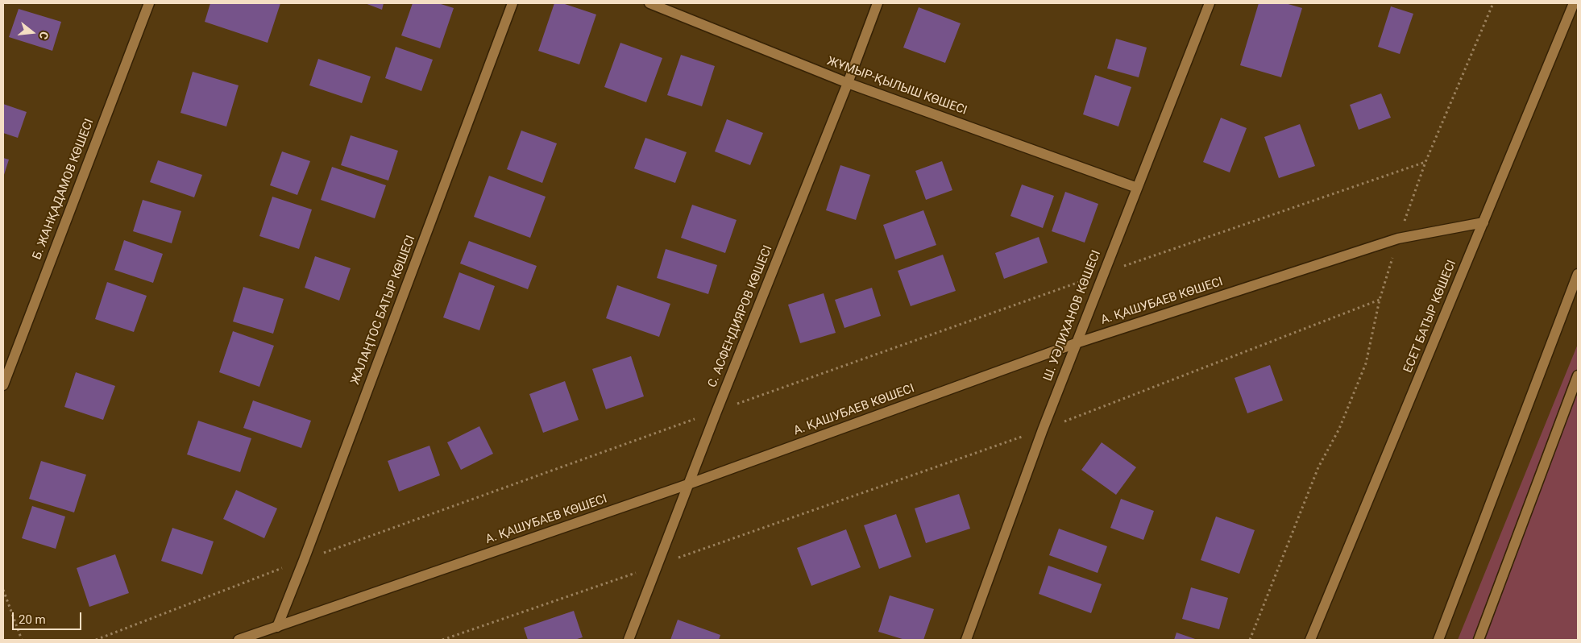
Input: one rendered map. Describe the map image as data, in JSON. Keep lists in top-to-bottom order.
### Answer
{
  "streets": {
    "street": [
      "ЖҰМЫР-ҚЫЛЫШ КӨШЕСІ",
      "Б. ЖАНҚАДАМОВ КӨШЕСІ",
      "А. ҚАШУБАЕВ КӨШЕСІ",
      "ЖАЛАҢТОС БАТЫР КӨШЕСІ",
      "Ш. УӘЛИХАНОВ КӨШЕСІ",
      "С. АСФЕНДИЯРОВ КӨШЕСІ",
      "ЕСЕТ БАТЫР КӨШЕСІ"
    ]
  },
  "crossings": [
    ["ЖҰМЫР-ҚЫЛЫШ КӨШЕСІ", "Ш. УӘЛИХАНОВ КӨШЕСІ"],
    ["ЖҰМЫР-ҚЫЛЫШ КӨШЕСІ", "С. АСФЕНДИЯРОВ КӨШЕСІ"],
    ["А. ҚАШУБАЕВ КӨШЕСІ", "ЖАЛАҢТОС БАТЫР КӨШЕСІ"],
    ["А. ҚАШУБАЕВ КӨШЕСІ", "Ш. УӘЛИХАНОВ КӨШЕСІ"],
    ["А. ҚАШУБАЕВ КӨШЕСІ", "С. АСФЕНДИЯРОВ КӨШЕСІ"],
    ["А. ҚАШУБАЕВ КӨШЕСІ", "ЕСЕТ БАТЫР КӨШЕСІ"]
  ],
  "scale_bar": "20 m",
  "north": "right"
}
